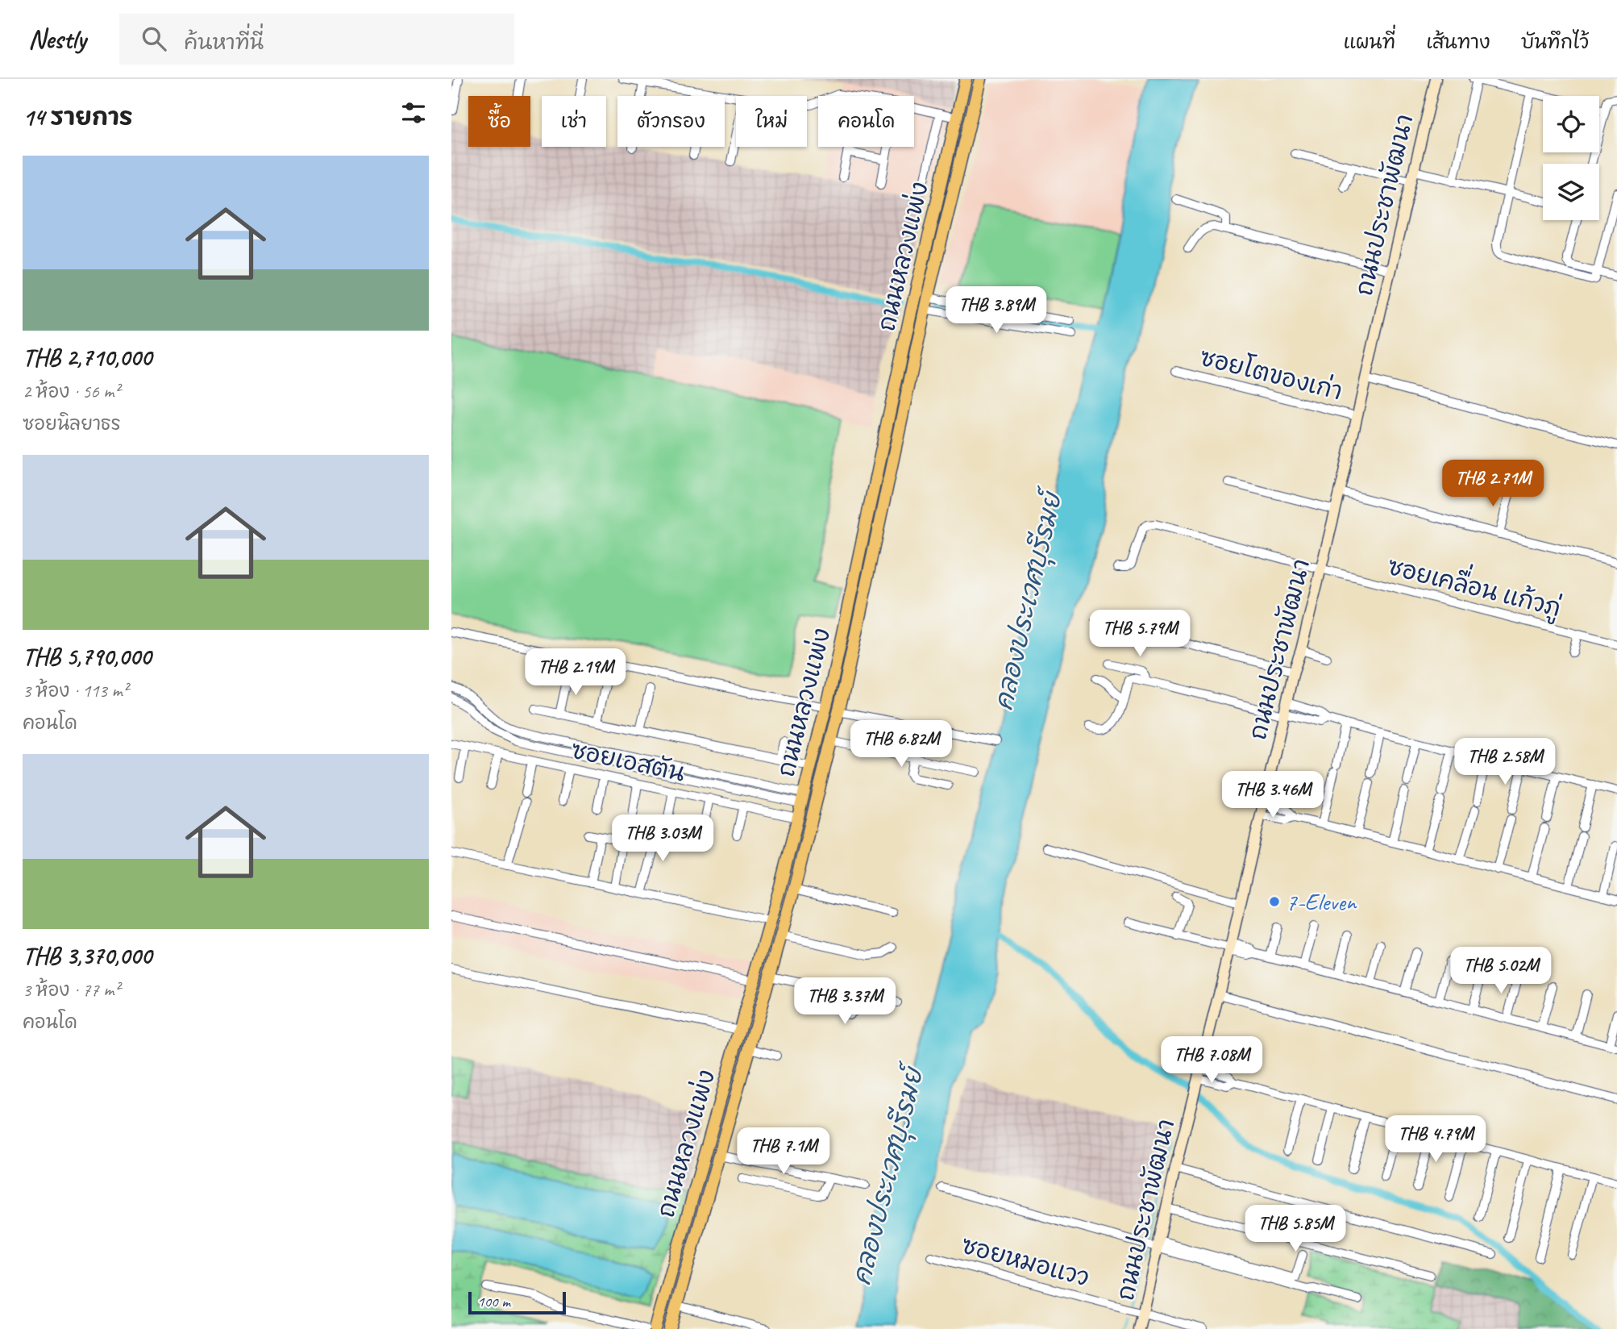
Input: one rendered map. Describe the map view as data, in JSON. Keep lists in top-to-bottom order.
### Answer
{
  "streets": {
    "main road": ["ถนนหลวงแพ่ง"],
    "street": [
      "ถนนประชาพัฒนา",
      "ซอยโตของเก่า",
      "ซอยเคลื่อน แก้วภู่",
      "ซอยเอสตัน",
      "ซอยหมอแวว"
    ]
  },
  "crossings": [
    ["ถนนประชาพัฒนา", "ซอยโตของเก่า"],
    ["ถนนประชาพัฒนา", "ซอยเคลื่อน แก้วภู่"],
    ["ถนนประชาพัฒนา", "ซอยหมอแวว"],
    ["ถนนหลวงแพ่ง", "ซอยเอสตัน"]
  ],
  "water": ["คลองประเวศบุรีรมย์"],
  "places": ["7-Eleven"],
  "scale_bar": "100 m",
  "page": {
    "header": "Nestly",
    "search": "ค้นหาที่นี่",
    "nav": ["แผนที่", "เส้นทาง", "บันทึกไว้"],
    "heading": "14 รายการ",
    "chip": [
      "ซื้อ",
      "เช่า",
      "ตัวกรอง",
      "ใหม่",
      "คอนโด"
    ],
    "list": [
      {
        "name": "THB 2,710,000",
        "note": "2 ห้อง · 56 m² · ซอยนิลยาธร"
      },
      {
        "name": "THB 5,790,000",
        "note": "3 ห้อง · 113 m² · คอนโด"
      },
      {
        "name": "THB 3,370,000",
        "note": "3 ห้อง · 77 m² · คอนโด"
      }
    ],
    "price": [
      "THB 3.89M",
      "THB 2.71M",
      "THB 5.79M",
      "THB 2.19M",
      "THB 6.82M",
      "THB 2.58M",
      "THB 3.46M",
      "THB 3.03M",
      "THB 5.02M",
      "THB 3.37M",
      "THB 7.08M",
      "THB 4.79M",
      "THB 7.1M",
      "THB 5.85M"
    ],
    "scale": "100 m"
  }
}
